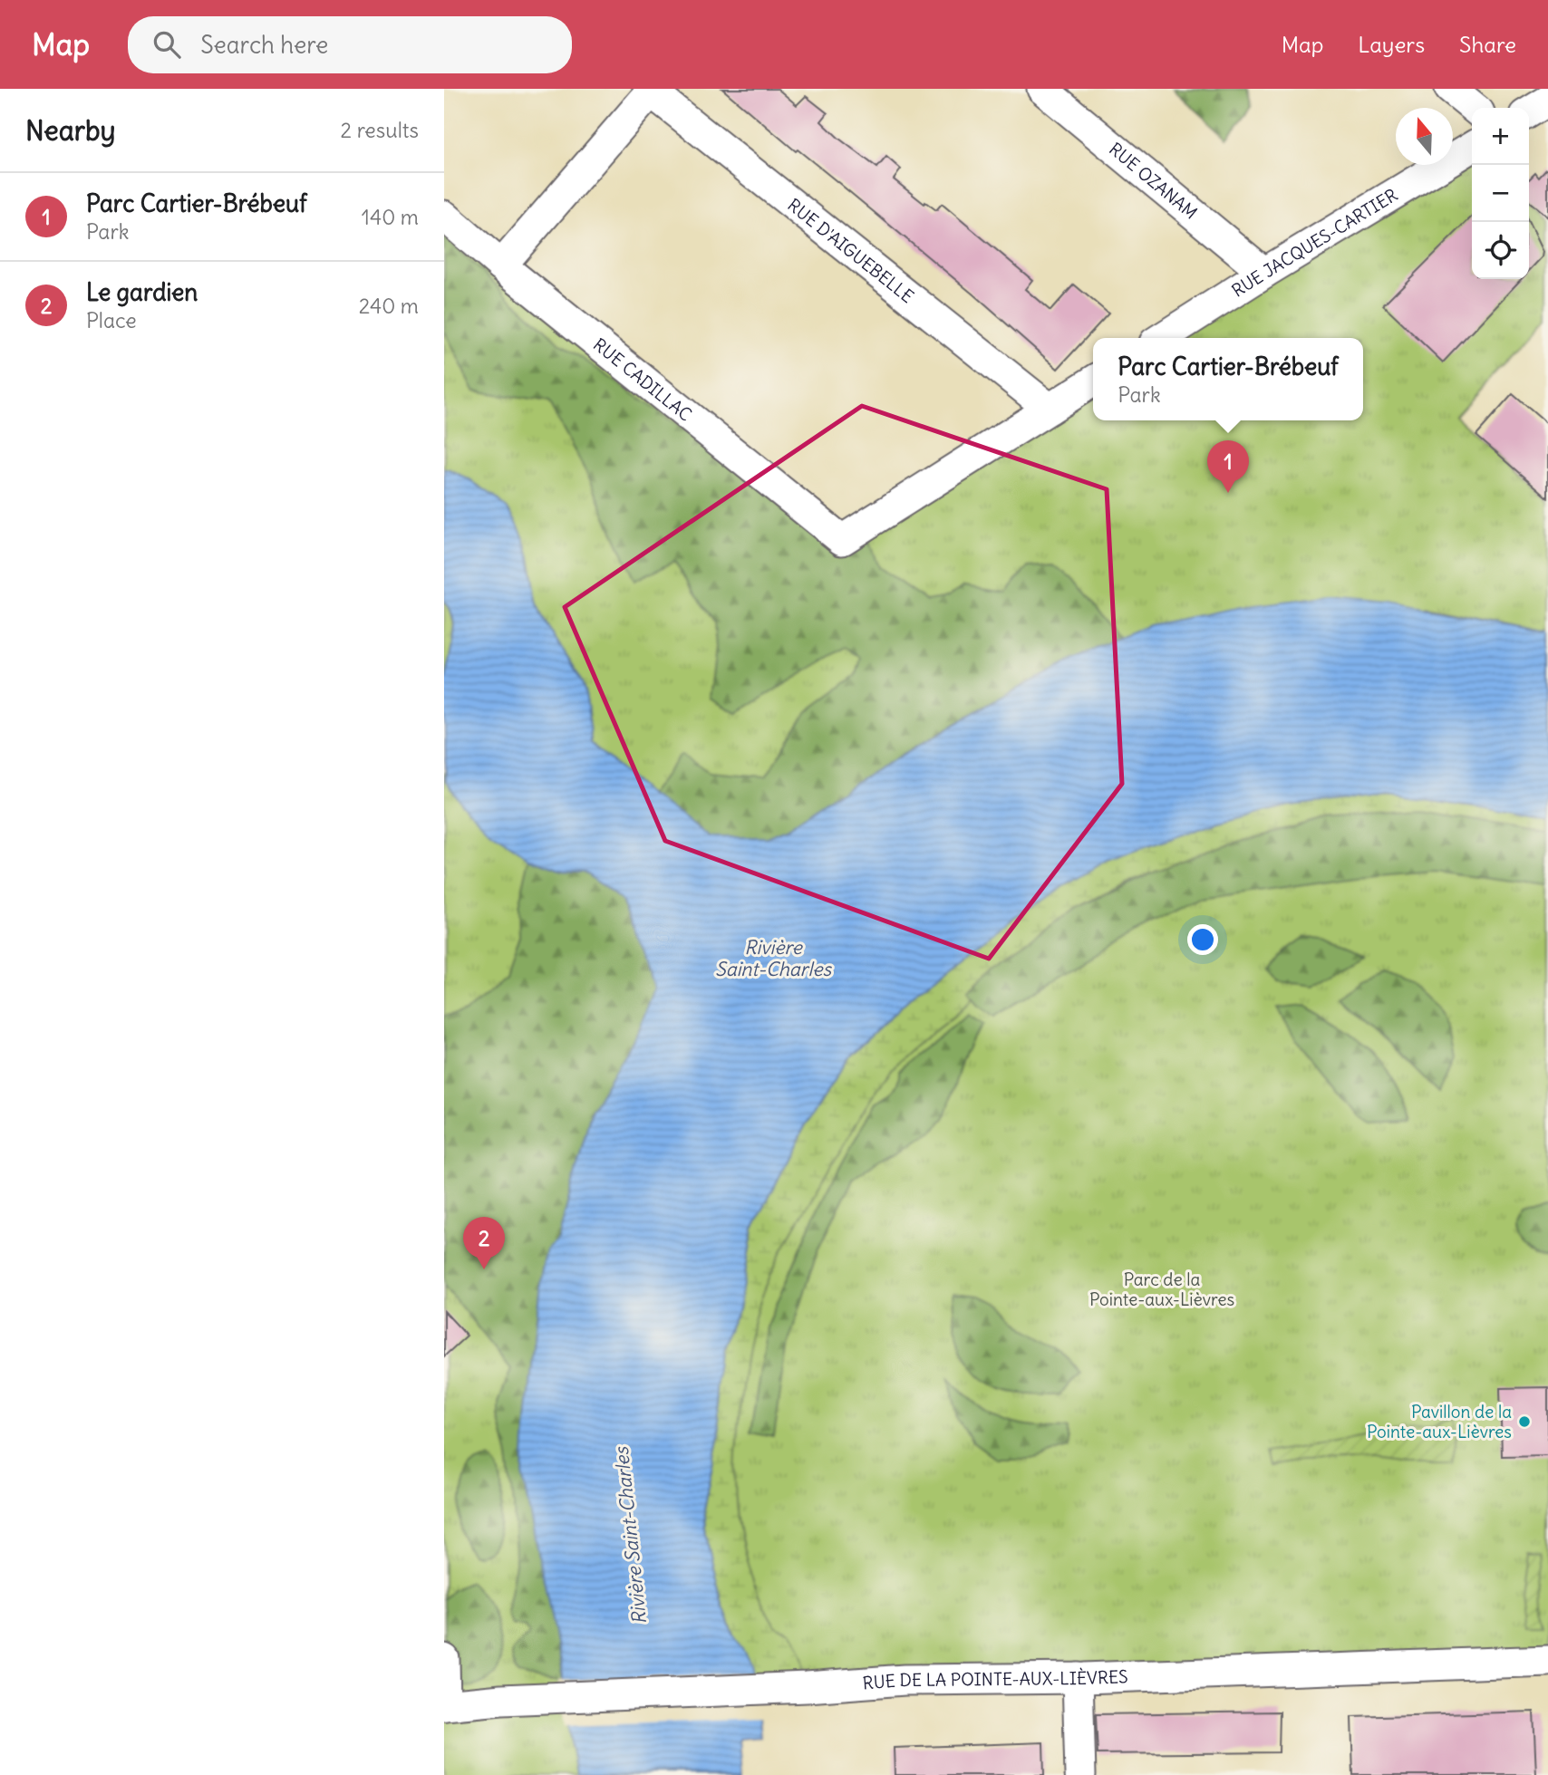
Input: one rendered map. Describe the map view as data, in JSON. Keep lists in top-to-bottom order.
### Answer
{
  "streets": {
    "street": [
      "RUE OZANAM",
      "RUE JACQUES-CARTIER",
      "RUE D'AIGUEBELLE",
      "RUE CADILLAC",
      "RUE DE LA POINTE-AUX-LIÈVRES"
    ]
  },
  "crossings": [
    ["RUE OZANAM", "RUE JACQUES-CARTIER"],
    ["RUE D'AIGUEBELLE", "RUE CADILLAC"]
  ],
  "water": ["Rivière Saint-Charles"],
  "parks": ["Parc de la Pointe-aux-Lièvres"],
  "places": ["Pavillon de la Pointe-aux-Lièvres"],
  "north": "top",
  "page": {
    "header": "Map",
    "search": "Search here",
    "nav": ["Map", "Layers", "Share"],
    "heading": ["Nearby", "2 results"],
    "map_buttons": ["+", "−"],
    "list": [
      {
        "mark": "1",
        "name": "Parc Cartier-Brébeuf",
        "note": "Park",
        "value": "140 m"
      },
      {
        "mark": "2",
        "name": "Le gardien",
        "note": "Place",
        "value": "240 m"
      }
    ],
    "popup": ["Parc Cartier-Brébeuf", "Park"],
    "pins": ["1", "2"]
  }
}
